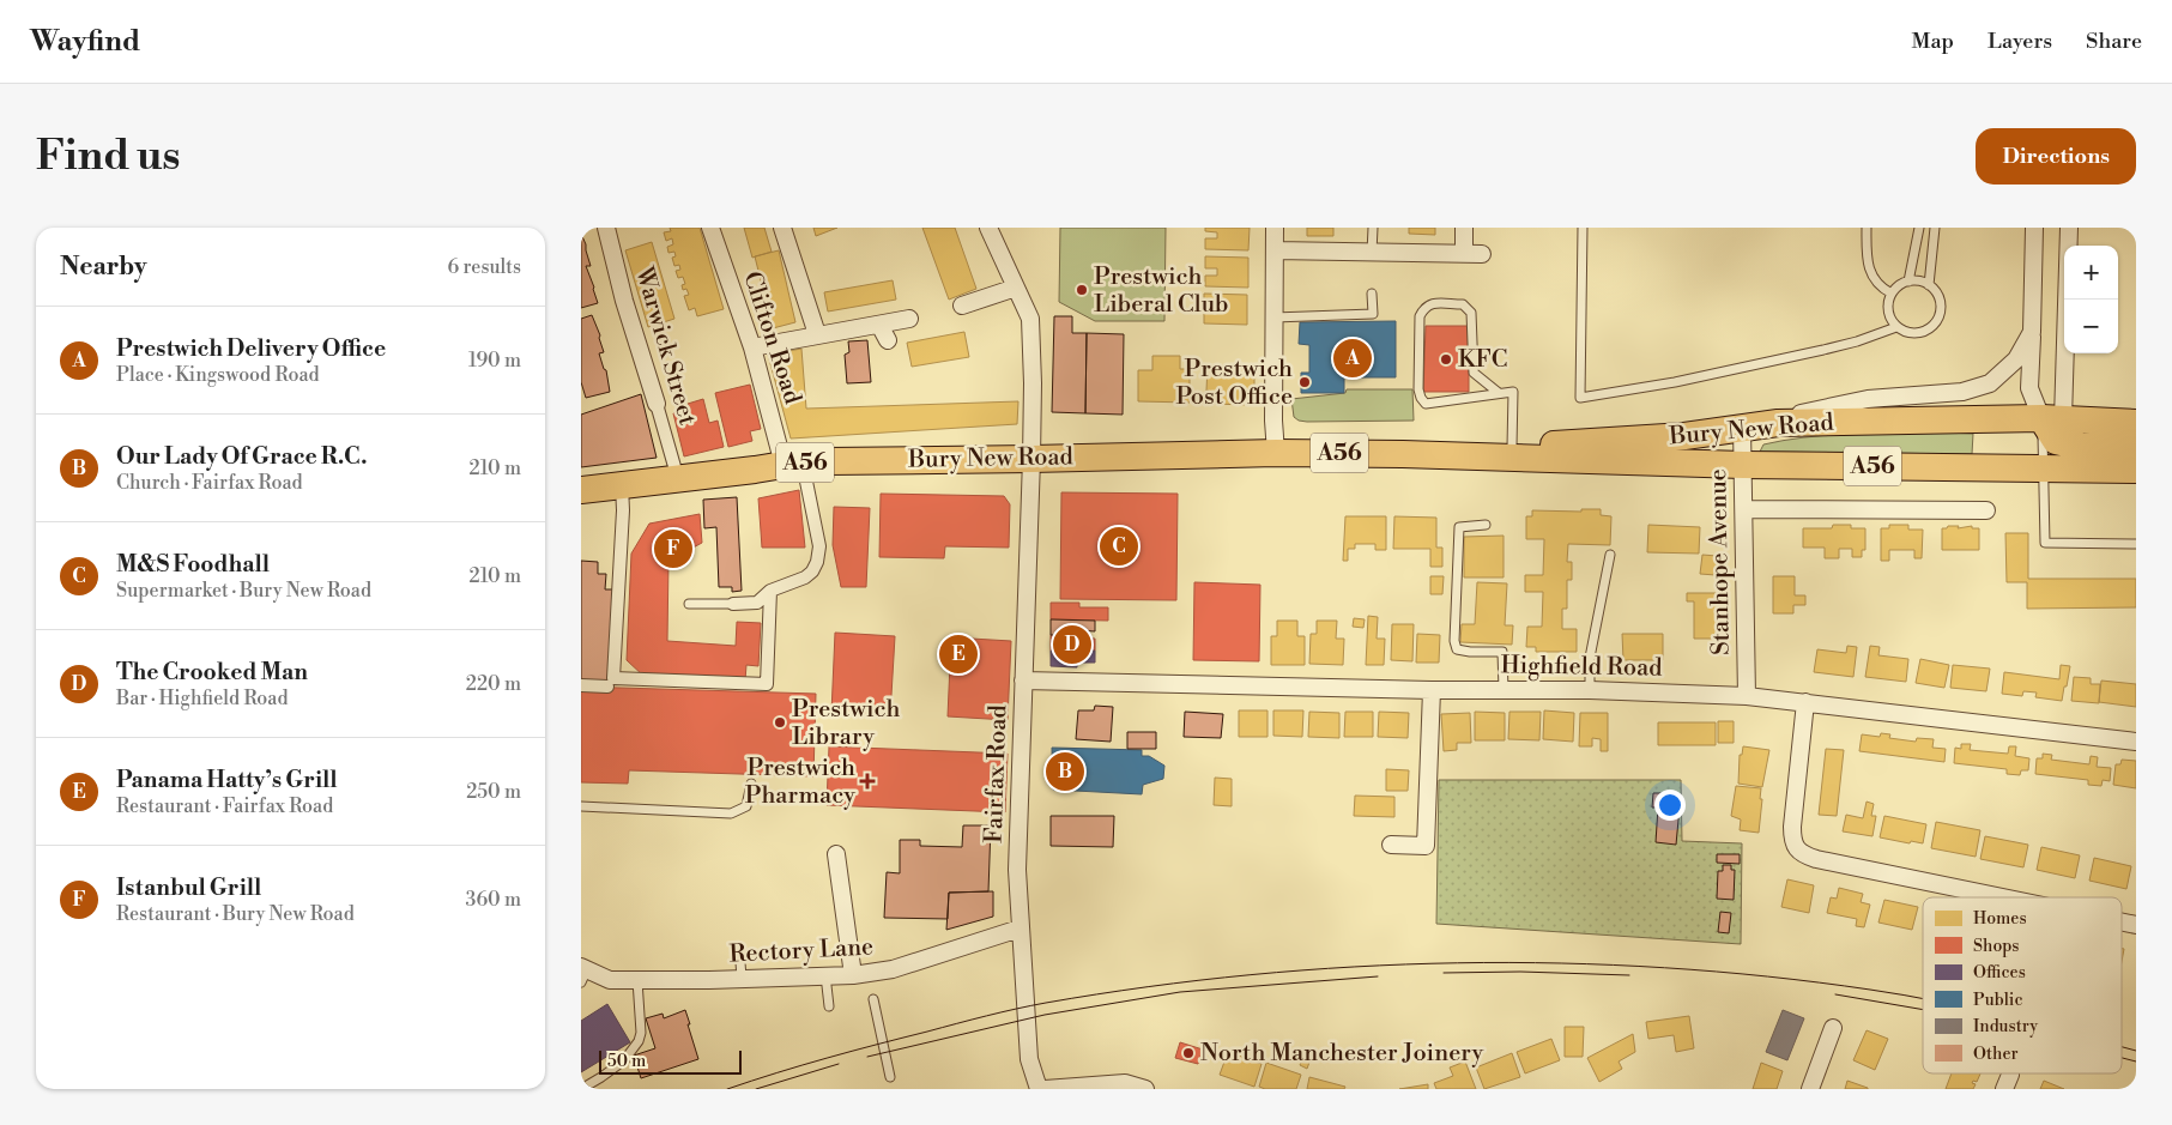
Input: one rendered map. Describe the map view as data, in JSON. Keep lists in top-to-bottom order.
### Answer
{
  "streets": {
    "highway": ["Bury New Road", "A56"],
    "street": [
      "Clifton Road",
      "Warwick Street",
      "Stanhope Avenue",
      "Highfield Road",
      "Fairfax Road",
      "Rectory Lane"
    ]
  },
  "crossings": [
    ["Clifton Road", "Bury New Road"],
    ["Warwick Street", "Bury New Road"],
    ["Bury New Road", "Stanhope Avenue"],
    ["Bury New Road", "Fairfax Road"],
    ["Stanhope Avenue", "Highfield Road"],
    ["Highfield Road", "Fairfax Road"],
    ["Fairfax Road", "Rectory Lane"]
  ],
  "places": {
    "other": [
      "Prestwich Liberal Club",
      "KFC",
      "Prestwich Post Office",
      "Prestwich Library",
      "North Manchester Joinery"
    ],
    "health": ["Prestwich Pharmacy"]
  },
  "legend": [
    "Homes",
    "Shops",
    "Offices",
    "Public",
    "Industry",
    "Other"
  ],
  "scale_bar": "50 m",
  "page": {
    "header": "Wayfind",
    "nav": ["Map", "Layers", "Share"],
    "buttons": "Directions",
    "title": "Find us",
    "heading": ["Nearby", "6 results"],
    "map_buttons": ["+", "−"],
    "list": [
      {
        "mark": "A",
        "name": "Prestwich Delivery Office",
        "note": "Place · Kingswood Road",
        "value": "190 m"
      },
      {
        "mark": "B",
        "name": "Our Lady Of Grace R.C.",
        "note": "Church · Fairfax Road",
        "value": "210 m"
      },
      {
        "mark": "C",
        "name": "M&S Foodhall",
        "note": "Supermarket · Bury New Road",
        "value": "210 m"
      },
      {
        "mark": "D",
        "name": "The Crooked Man",
        "note": "Bar · Highfield Road",
        "value": "220 m"
      },
      {
        "mark": "E",
        "name": "Panama Hatty’s Grill",
        "note": "Restaurant · Fairfax Road",
        "value": "250 m"
      },
      {
        "mark": "F",
        "name": "Istanbul Grill",
        "note": "Restaurant · Bury New Road",
        "value": "360 m"
      }
    ],
    "pins": [
      "A",
      "C",
      "F",
      "D",
      "E",
      "B"
    ],
    "scale": "50 m"
  }
}
